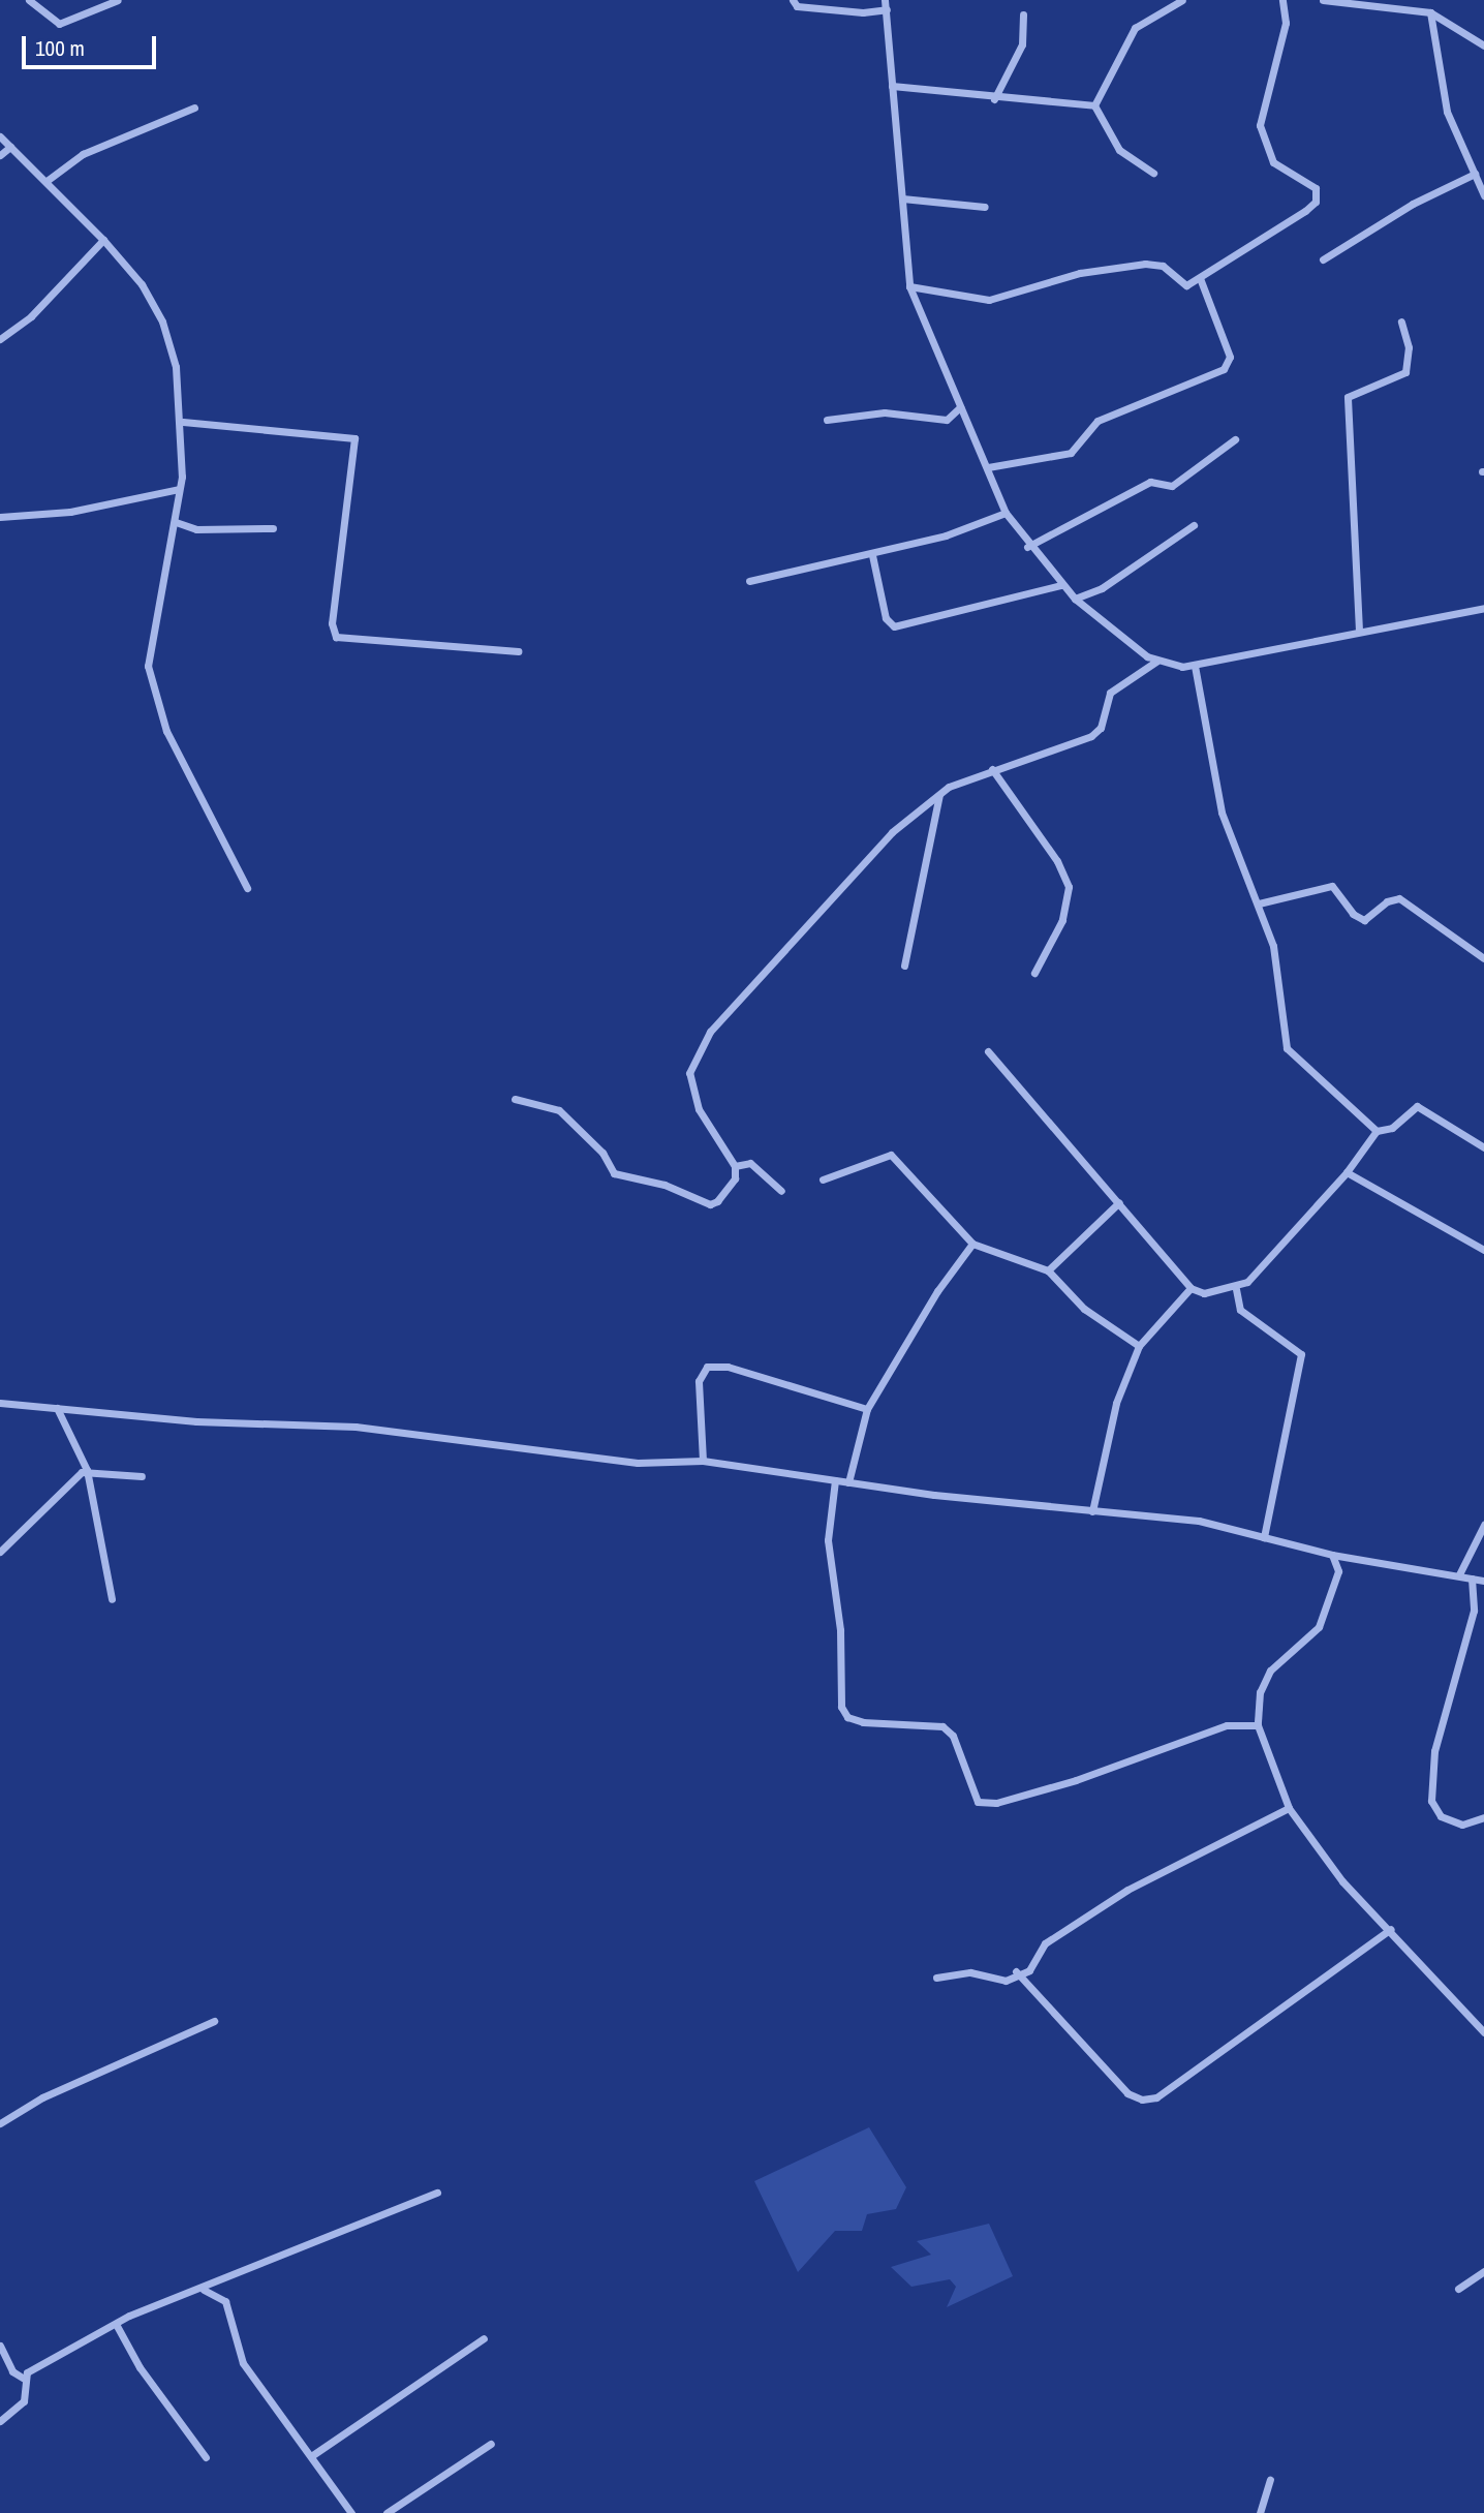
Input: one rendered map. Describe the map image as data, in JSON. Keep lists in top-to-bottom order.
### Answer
{
  "scale_bar": "100 m"
}
